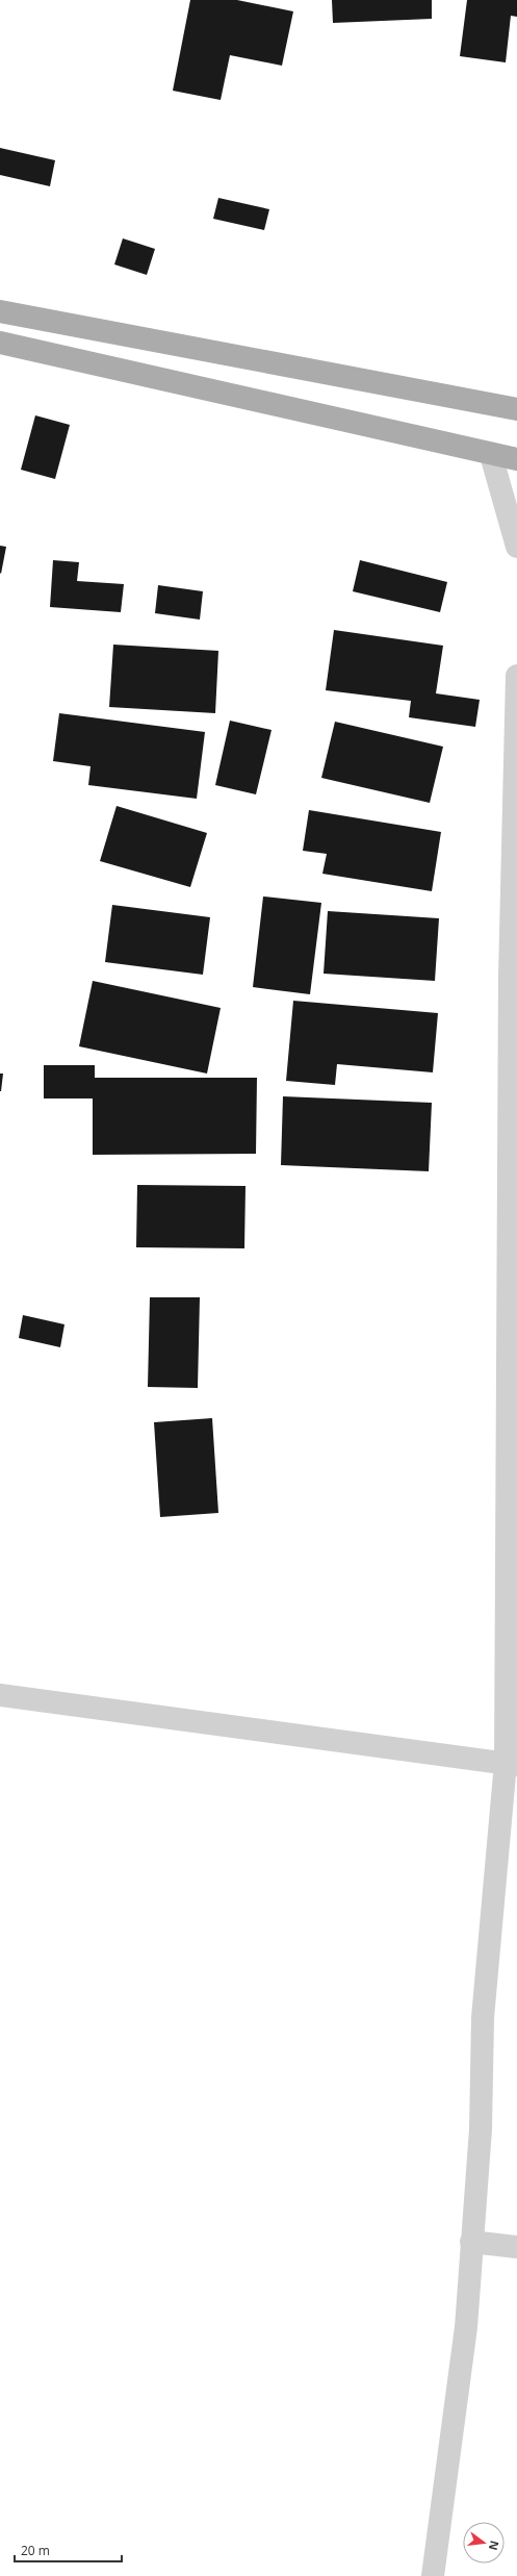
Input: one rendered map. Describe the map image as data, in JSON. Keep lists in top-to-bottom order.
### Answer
{
  "scale_bar": "20 m",
  "north": "right"
}
